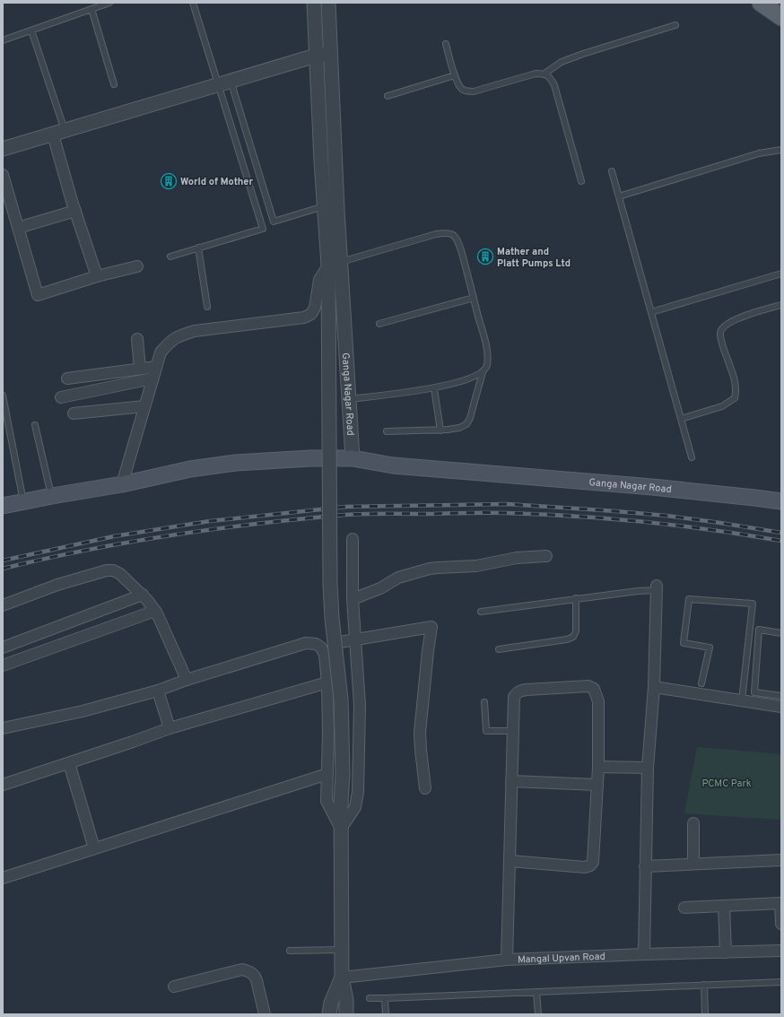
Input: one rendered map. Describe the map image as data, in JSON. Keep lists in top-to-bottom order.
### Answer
{
  "streets": {
    "main road": ["Ganga Nagar Road"],
    "street": ["Mangal Upvan Road"]
  },
  "parks": ["PCMC Park"],
  "places": {
    "building": ["World of Mother", "Mather and Platt Pumps Ltd"]
  }
}
